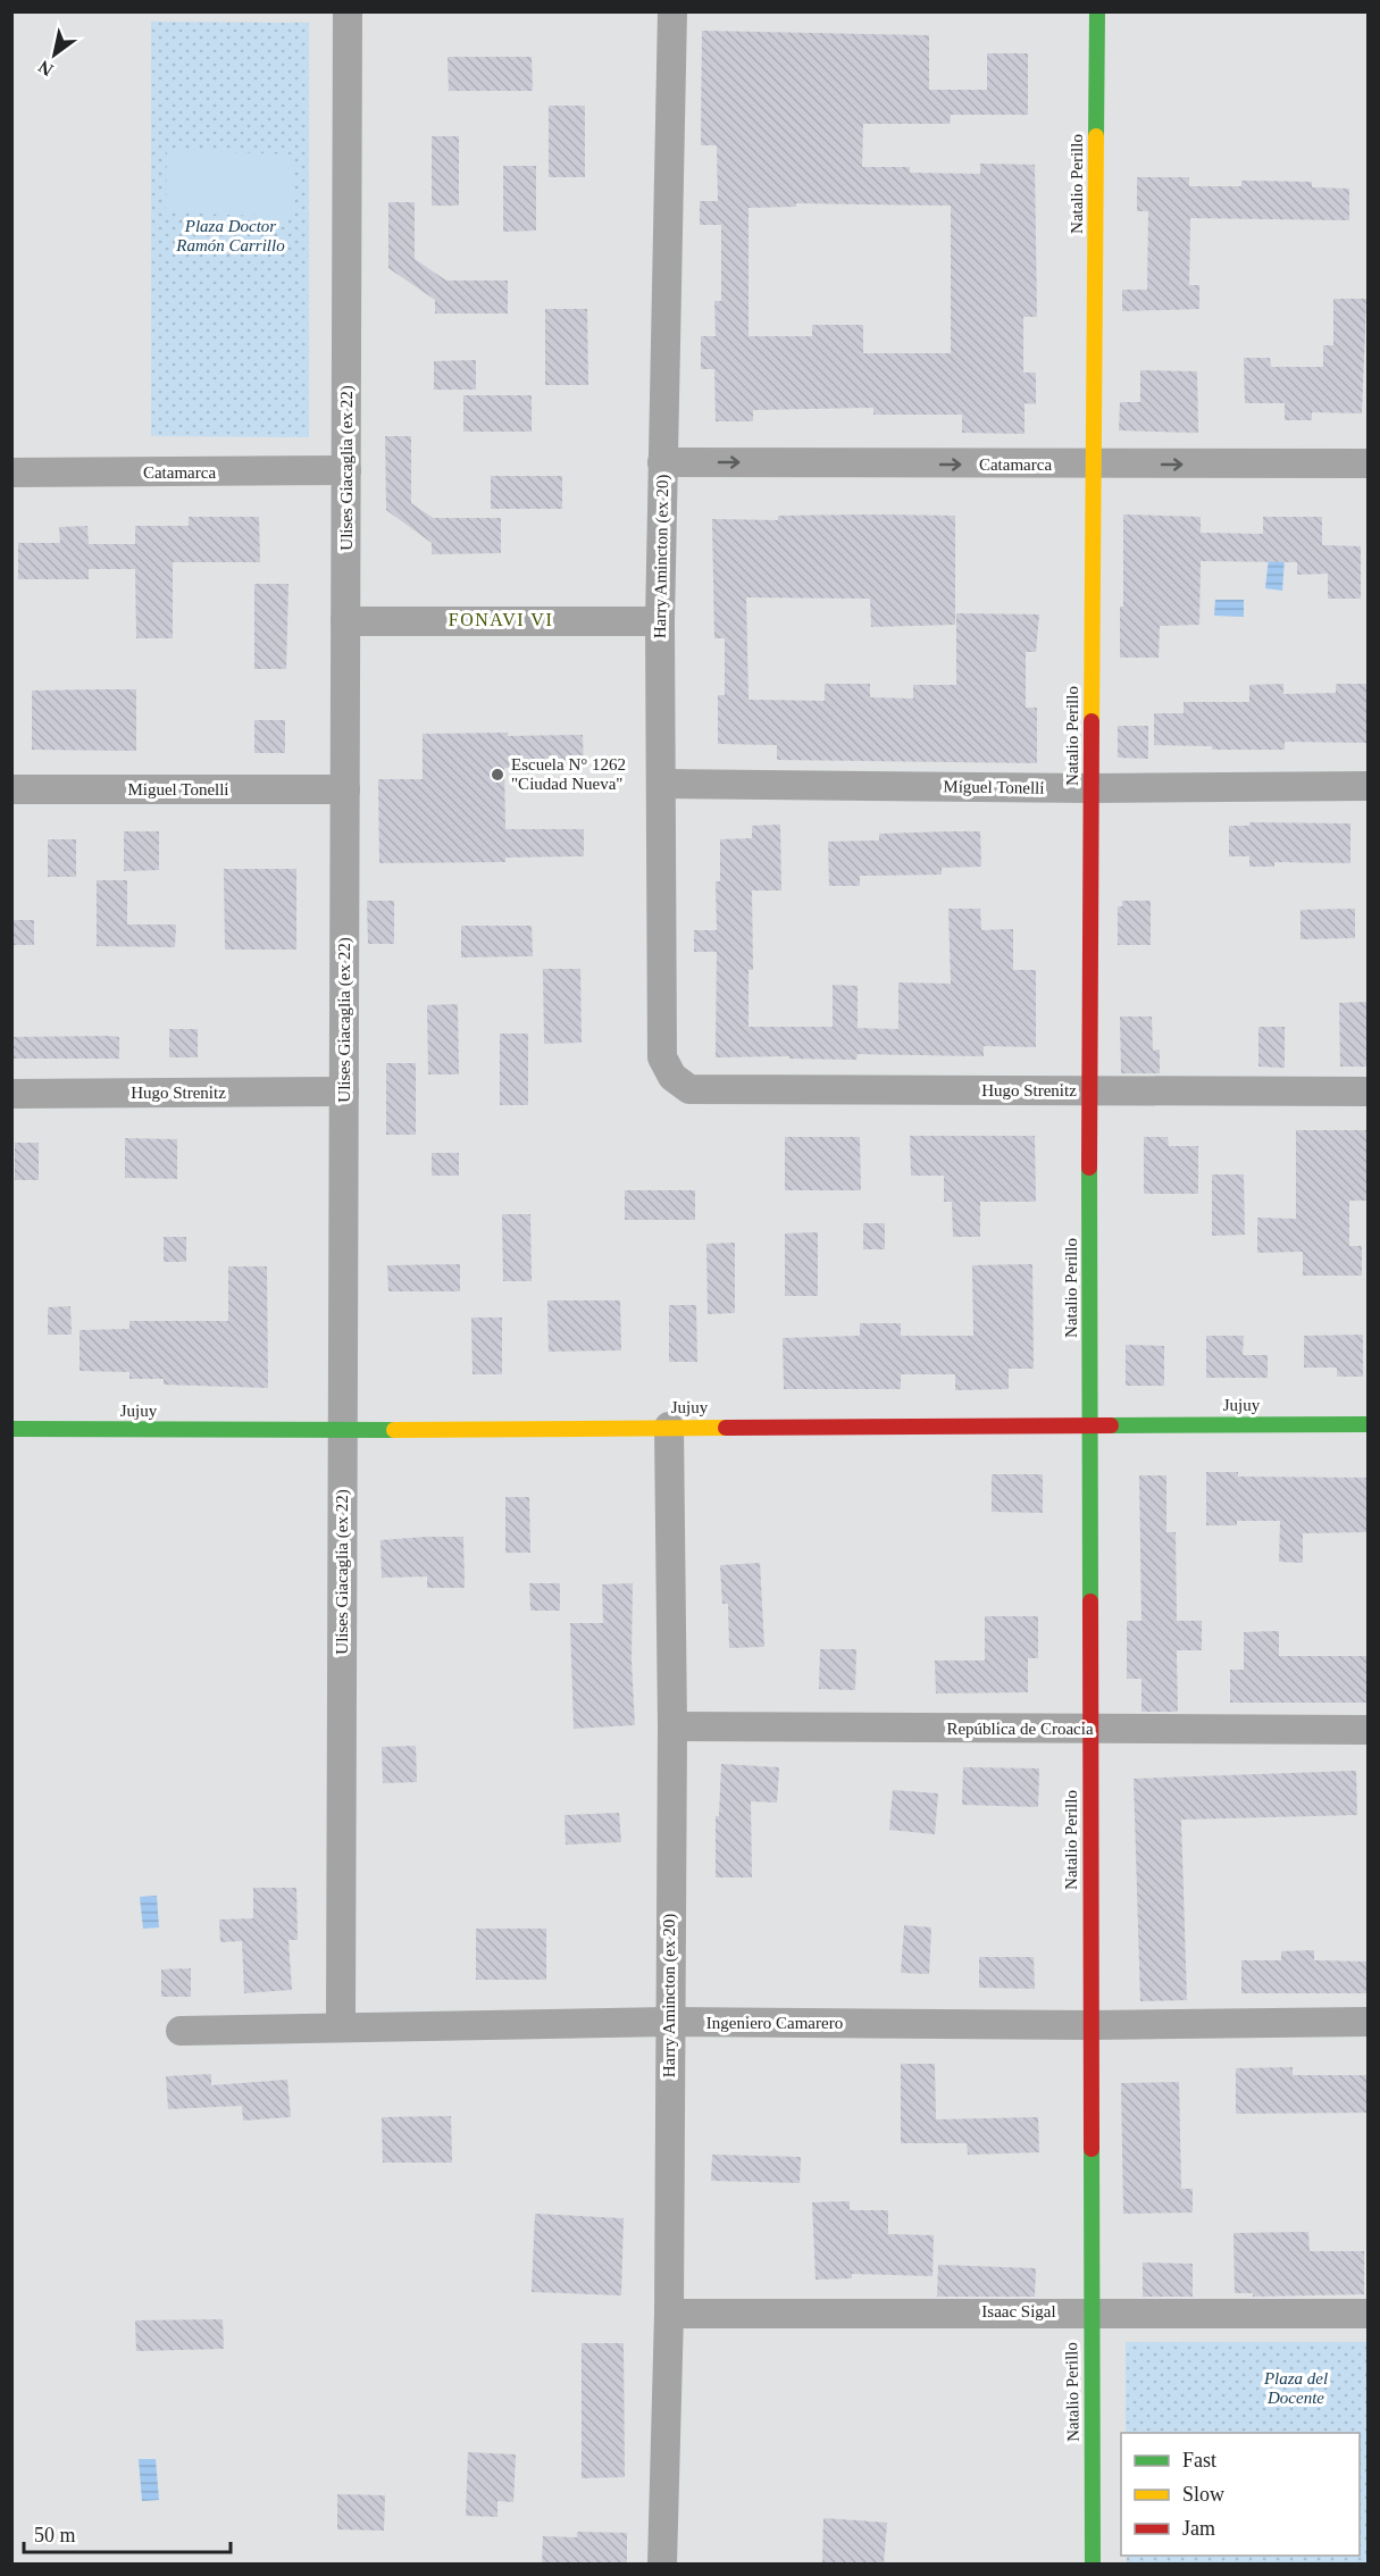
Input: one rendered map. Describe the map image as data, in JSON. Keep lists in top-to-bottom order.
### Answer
{
  "streets": {
    "street": [
      "Natalio Perillo",
      "Catamarca",
      "Ulises Giacaglia (ex 22)",
      "Harry Amincton (ex 20)",
      "Miguel Tonelli",
      "Hugo Strenitz",
      "Jujuy",
      "República de Croacia",
      "Ingeniero Camarero",
      "Isaac Sigal"
    ]
  },
  "crossings": [
    ["Natalio Perillo", "Catamarca"],
    ["Natalio Perillo", "Miguel Tonelli"],
    ["Natalio Perillo", "Hugo Strenitz"],
    ["Natalio Perillo", "Jujuy"],
    ["Natalio Perillo", "República de Croacia"],
    ["Natalio Perillo", "Ingeniero Camarero"],
    ["Natalio Perillo", "Isaac Sigal"],
    ["Catamarca", "Ulises Giacaglia (ex 22)"],
    ["Catamarca", "Harry Amincton (ex 20)"],
    ["Ulises Giacaglia (ex 22)", "Miguel Tonelli"],
    ["Ulises Giacaglia (ex 22)", "Hugo Strenitz"],
    ["Ulises Giacaglia (ex 22)", "Jujuy"],
    ["Ulises Giacaglia (ex 22)", "Ingeniero Camarero"],
    ["Harry Amincton (ex 20)", "Miguel Tonelli"],
    ["Harry Amincton (ex 20)", "Hugo Strenitz"],
    ["Harry Amincton (ex 20)", "Jujuy"],
    ["Harry Amincton (ex 20)", "República de Croacia"],
    ["Harry Amincton (ex 20)", "Ingeniero Camarero"],
    ["Harry Amincton (ex 20)", "Isaac Sigal"]
  ],
  "one_way": ["Catamarca"],
  "districts": ["FONAVI VI"],
  "parks": ["Plaza Doctor Ramón Carrillo", "Plaza del Docente"],
  "places": ["Escuela N° 1262 \"Ciudad Nueva\""],
  "legend": ["Fast", "Slow", "Jam"],
  "scale_bar": "50 m",
  "north": "bottom left"
}
